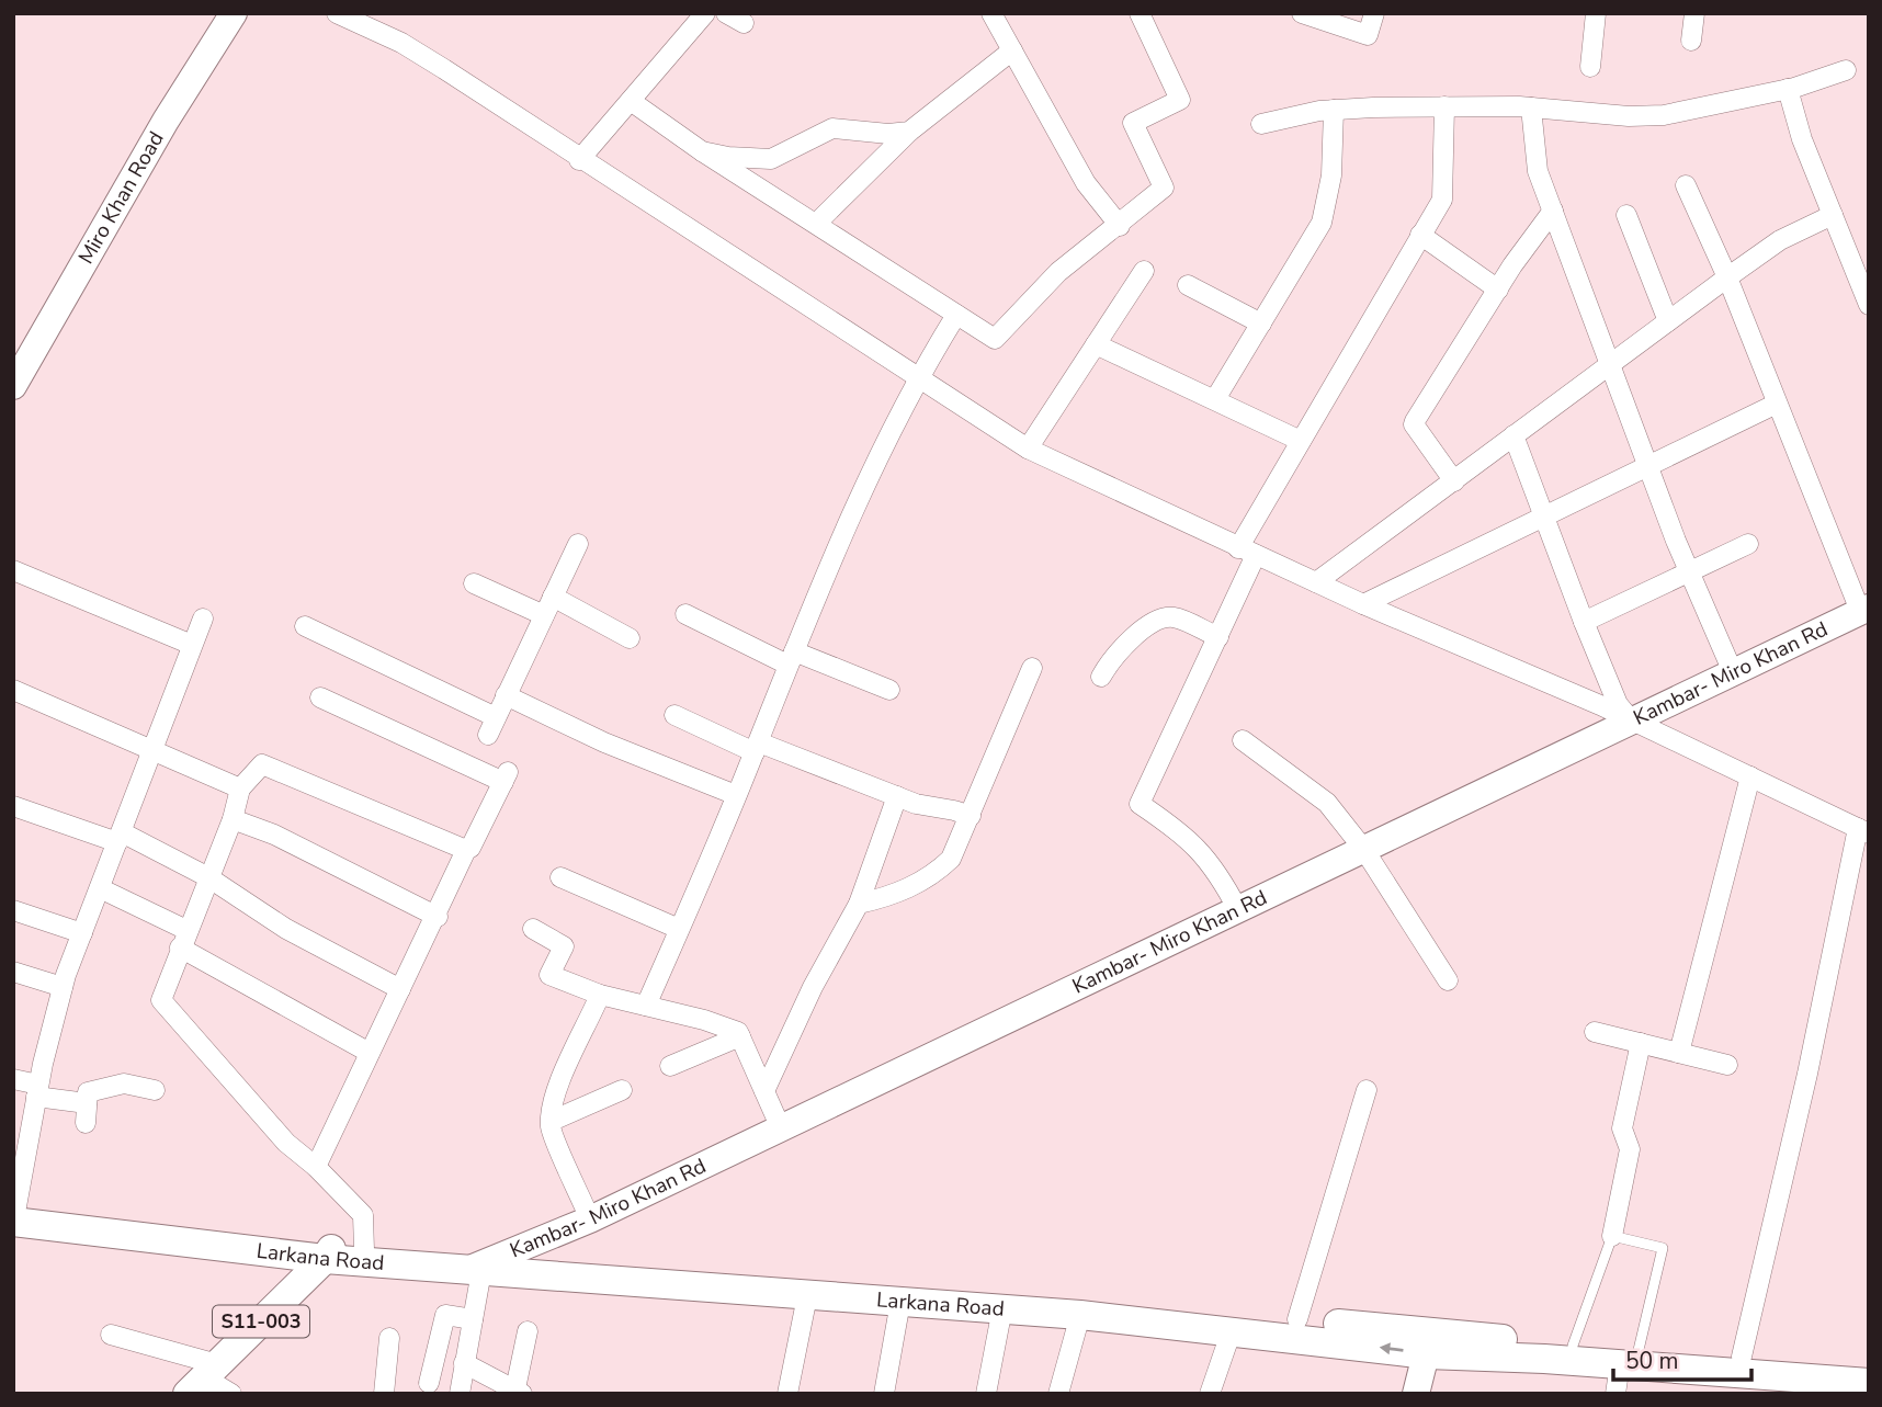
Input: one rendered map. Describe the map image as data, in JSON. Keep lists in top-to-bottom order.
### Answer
{
  "streets": {
    "main road": [
      "Miro Khan Road",
      "Kambar- Miro Khan Rd",
      "Larkana Road",
      "S11-003"
    ]
  },
  "crossings": [
    ["Kambar- Miro Khan Rd", "Larkana Road"],
    ["Larkana Road", "S11-003"]
  ],
  "scale_bar": "50 m"
}
